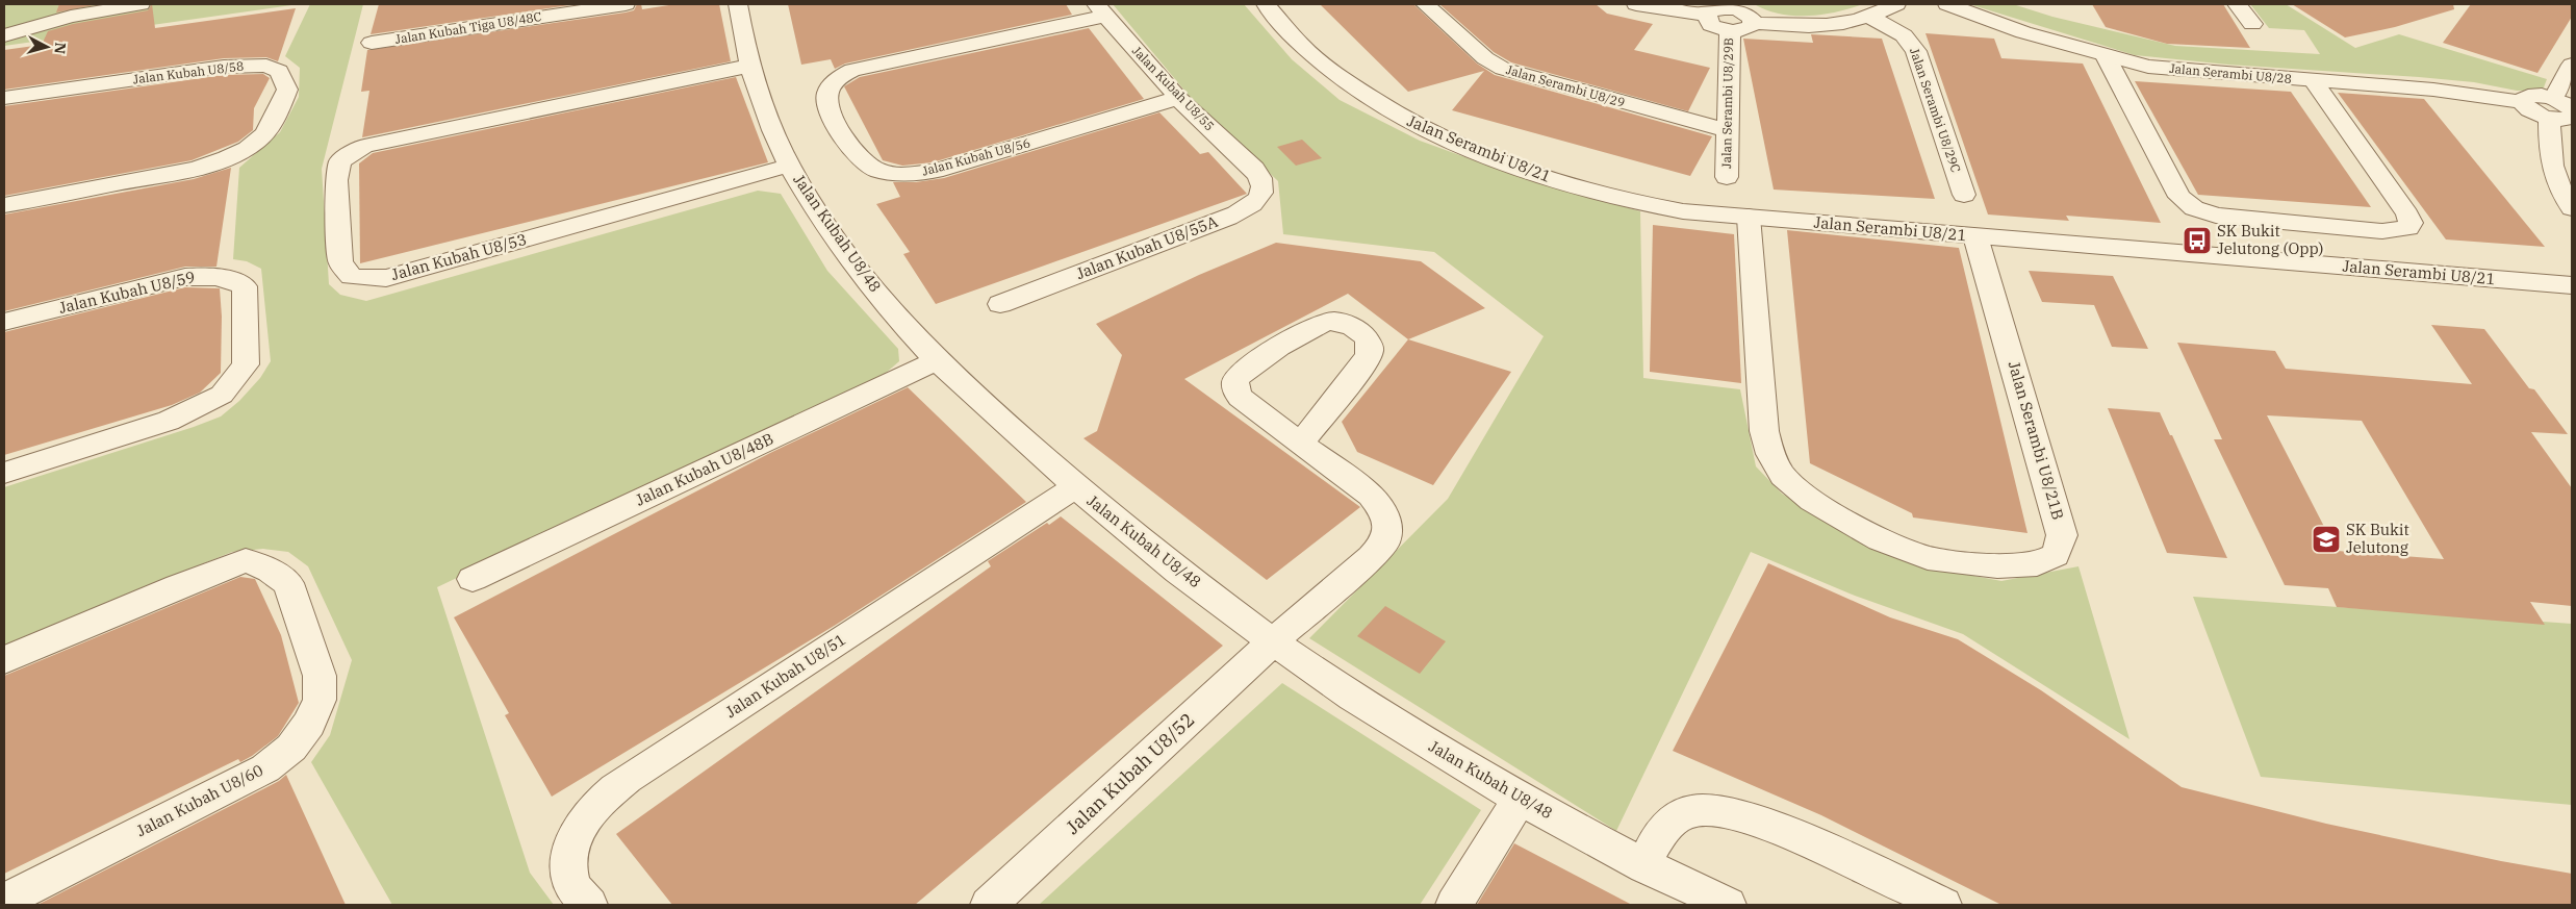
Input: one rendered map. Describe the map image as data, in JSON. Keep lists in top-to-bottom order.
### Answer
{
  "streets": {
    "street": [
      "Jalan Kubah Tiga U8/48C",
      "Jalan Kubah U8/58",
      "Jalan Serambi U8/28",
      "Jalan Serambi U8/29",
      "Jalan Kubah U8/55",
      "Jalan Serambi U8/29B",
      "Jalan Serambi U8/29C",
      "Jalan Serambi U8/21",
      "Jalan Kubah U8/56",
      "Jalan Kubah U8/48",
      "Jalan Kubah U8/55A",
      "Jalan Kubah U8/53",
      "Jalan Kubah U8/59",
      "Jalan Serambi U8/21B",
      "Jalan Kubah U8/48B",
      "Jalan Kubah U8/51",
      "Jalan Kubah U8/52",
      "Jalan Kubah U8/60"
    ]
  },
  "crossings": [
    ["Jalan Serambi U8/29", "Jalan Serambi U8/29B"],
    ["Jalan Kubah U8/55", "Jalan Kubah U8/56"],
    ["Jalan Kubah U8/55", "Jalan Kubah U8/55A"],
    ["Jalan Serambi U8/21", "Jalan Serambi U8/21B"],
    ["Jalan Kubah U8/48", "Jalan Kubah U8/53"],
    ["Jalan Kubah U8/48", "Jalan Kubah U8/48B"],
    ["Jalan Kubah U8/48", "Jalan Kubah U8/51"],
    ["Jalan Kubah U8/48", "Jalan Kubah U8/52"]
  ],
  "places": {
    "bus stop": ["SK Bukit Jelutong (Opp)"],
    "school or university": ["SK Bukit Jelutong"]
  },
  "north": "right"
}
